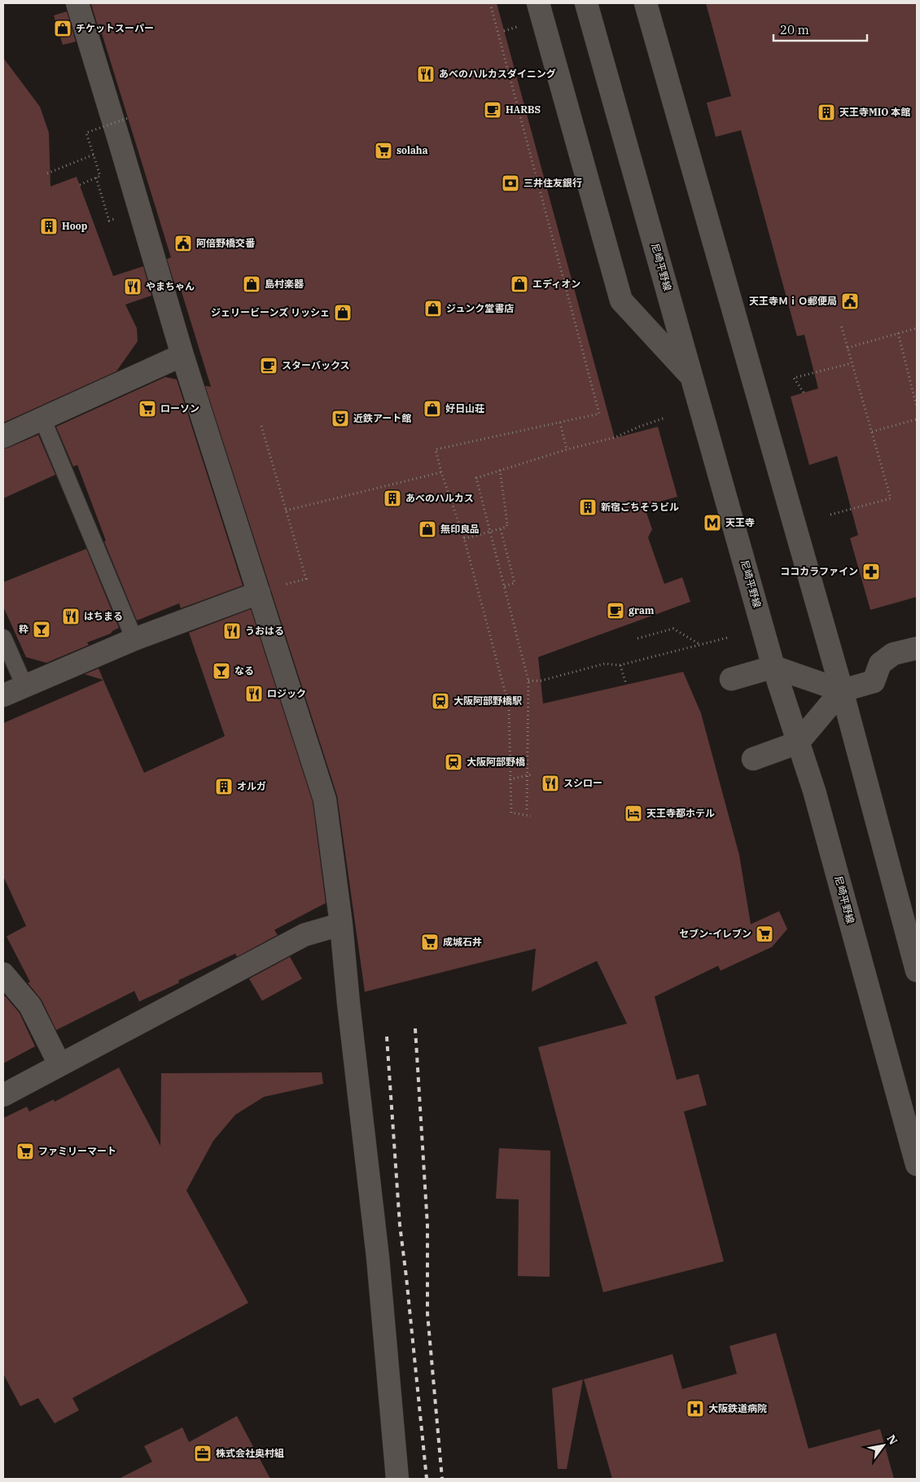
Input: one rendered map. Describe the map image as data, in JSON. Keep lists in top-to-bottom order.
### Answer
{
  "streets": {
    "street": ["尼崎平野線"]
  },
  "places": {
    "shop": [
      "チケットスーパー",
      "島村楽器",
      "エディオン",
      "ジュンク堂書店",
      "ジェリービーンズ リッシェ",
      "好日山荘",
      "無印良品"
    ],
    "restaurant": [
      "あべのハルカスダイニング",
      "やまちゃん",
      "はちまる",
      "うおはる",
      "ロジック",
      "スシロー"
    ],
    "cafe": ["HARBS", "スターバックス", "gram"],
    "building": [
      "天王寺MIO 本館",
      "Hoop",
      "あべのハルカス",
      "新宿ごちそうビル",
      "オルガ"
    ],
    "supermarket": [
      "solaha",
      "ローソン",
      "セブン-イレブン",
      "成城石井",
      "ファミリーマート"
    ],
    "bank": ["三井住友銀行"],
    "public building": ["阿倍野橋交番", "天王寺ＭｉＯ郵便局"],
    "theatre": ["近鉄アート館"],
    "metro station": ["天王寺"],
    "pharmacy": ["ココカラファイン"],
    "bar": ["粋", "なる"],
    "station": ["大阪阿部野橋駅", "大阪阿部野橋"],
    "hotel": ["天王寺都ホテル"],
    "hospital": ["大阪鉄道病院"],
    "office": ["株式会社奥村組"]
  },
  "scale_bar": "20 m",
  "north": "top right"
}
